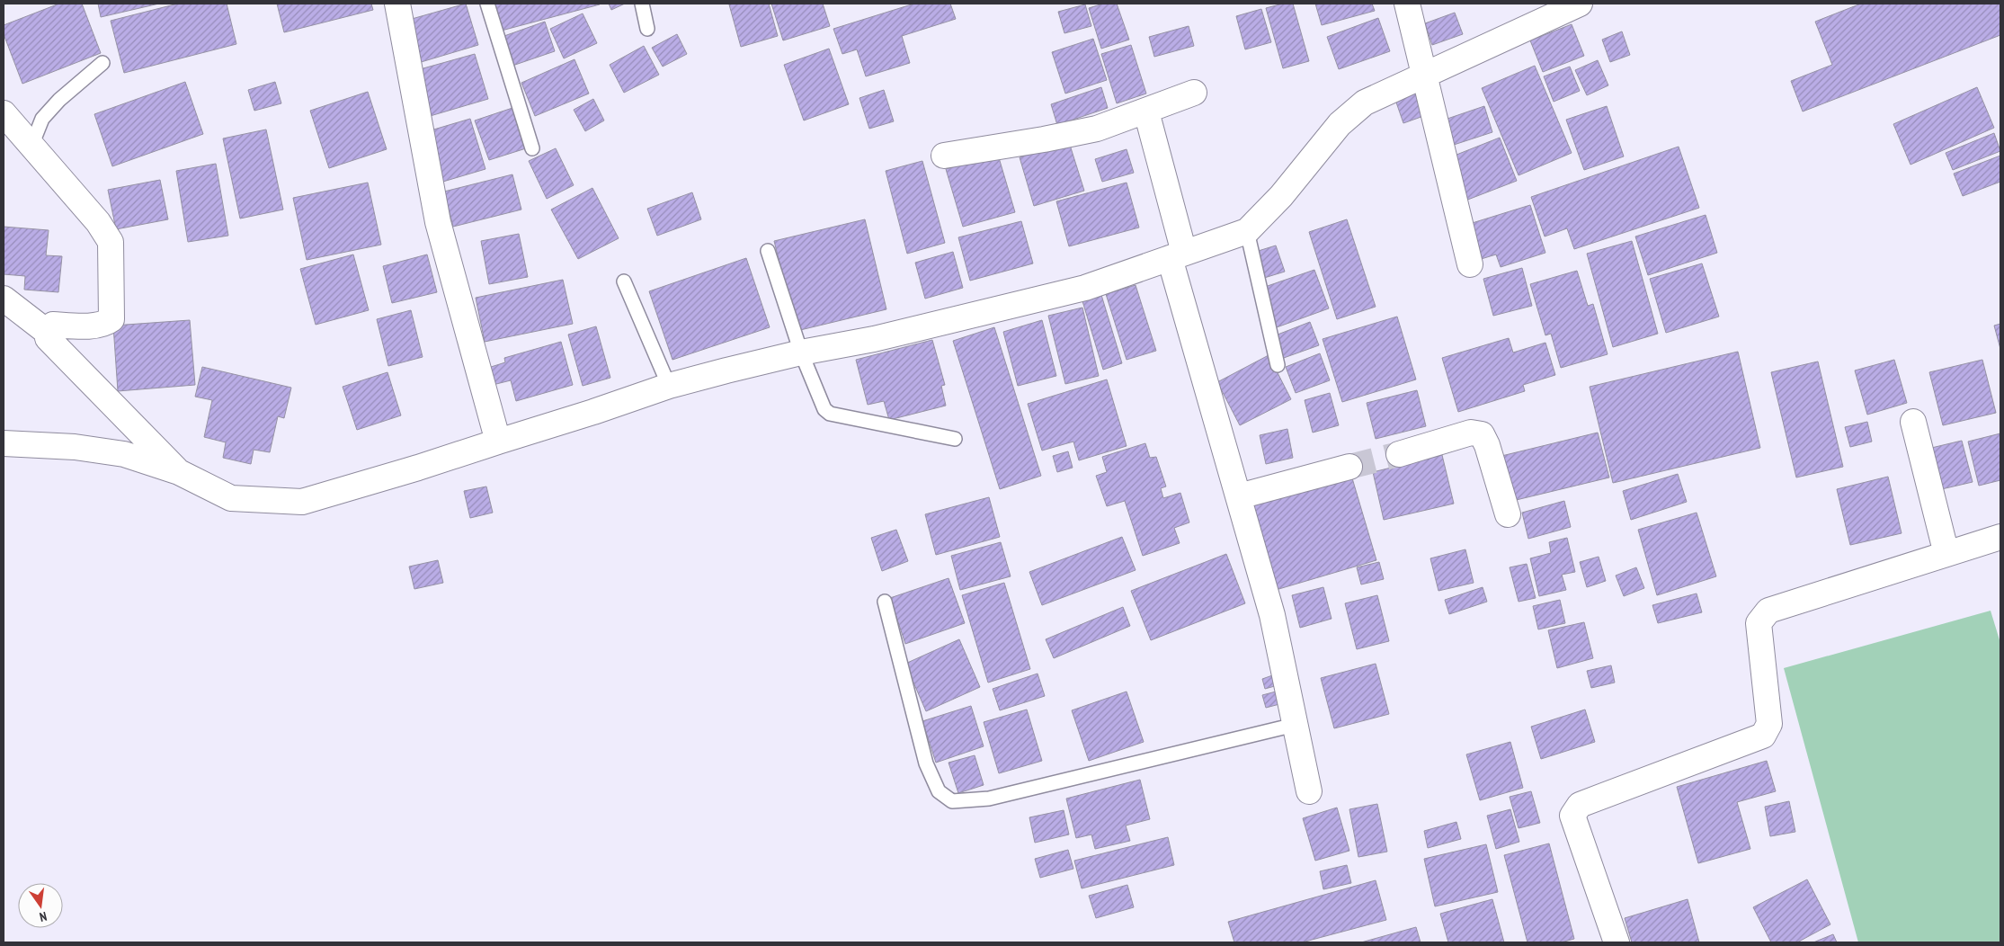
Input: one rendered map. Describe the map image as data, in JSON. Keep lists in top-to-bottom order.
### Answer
{
  "north": "bottom"
}
